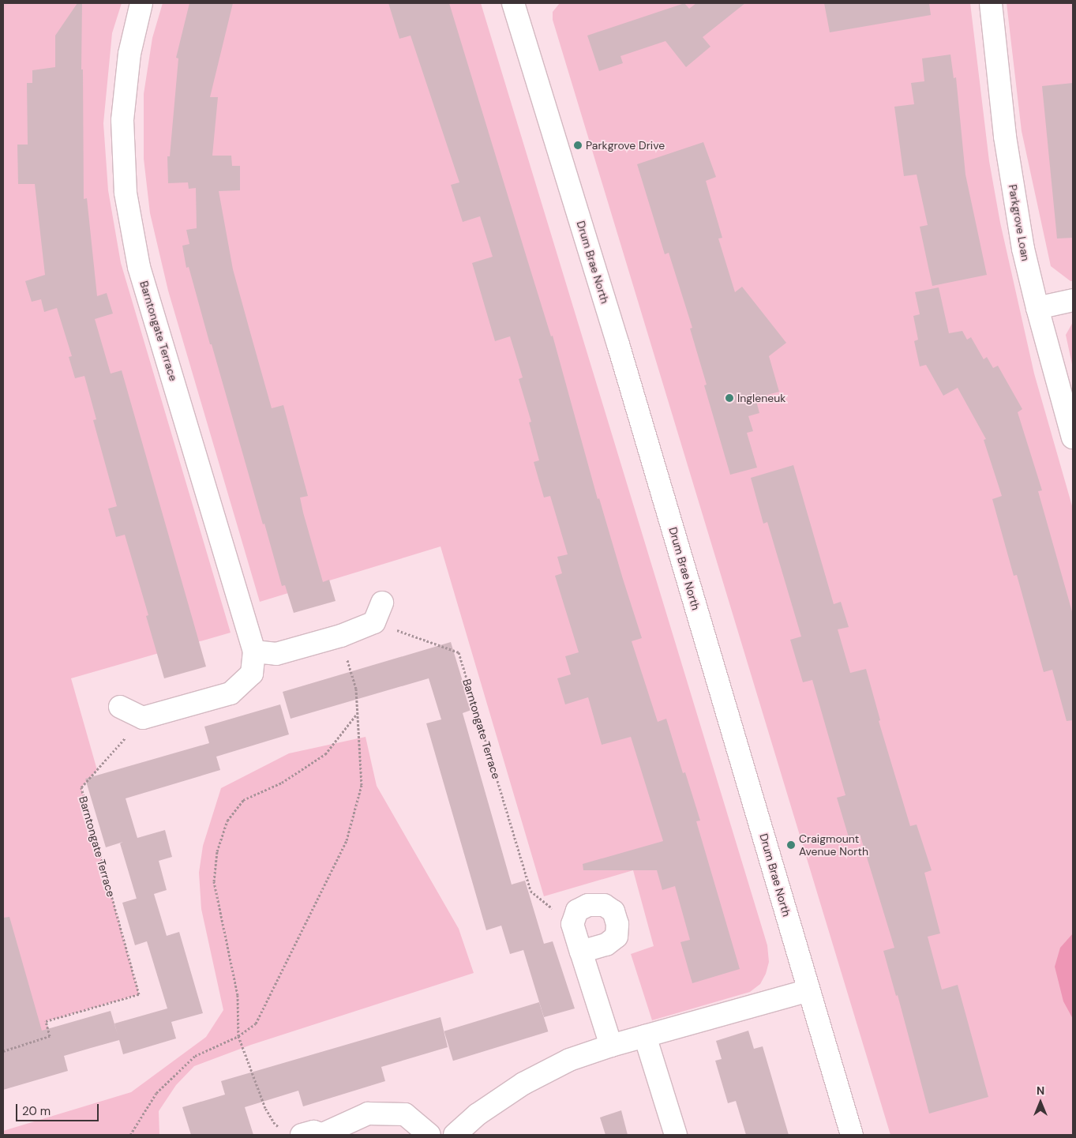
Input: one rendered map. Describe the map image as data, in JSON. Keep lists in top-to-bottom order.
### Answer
{
  "streets": {
    "street": ["Parkgrove Loan", "Drum Brae North", "Barntongate Terrace"]
  },
  "places": ["Parkgrove Drive", "Ingleneuk", "Craigmount Avenue North"],
  "scale_bar": "20 m",
  "north": "top"
}
